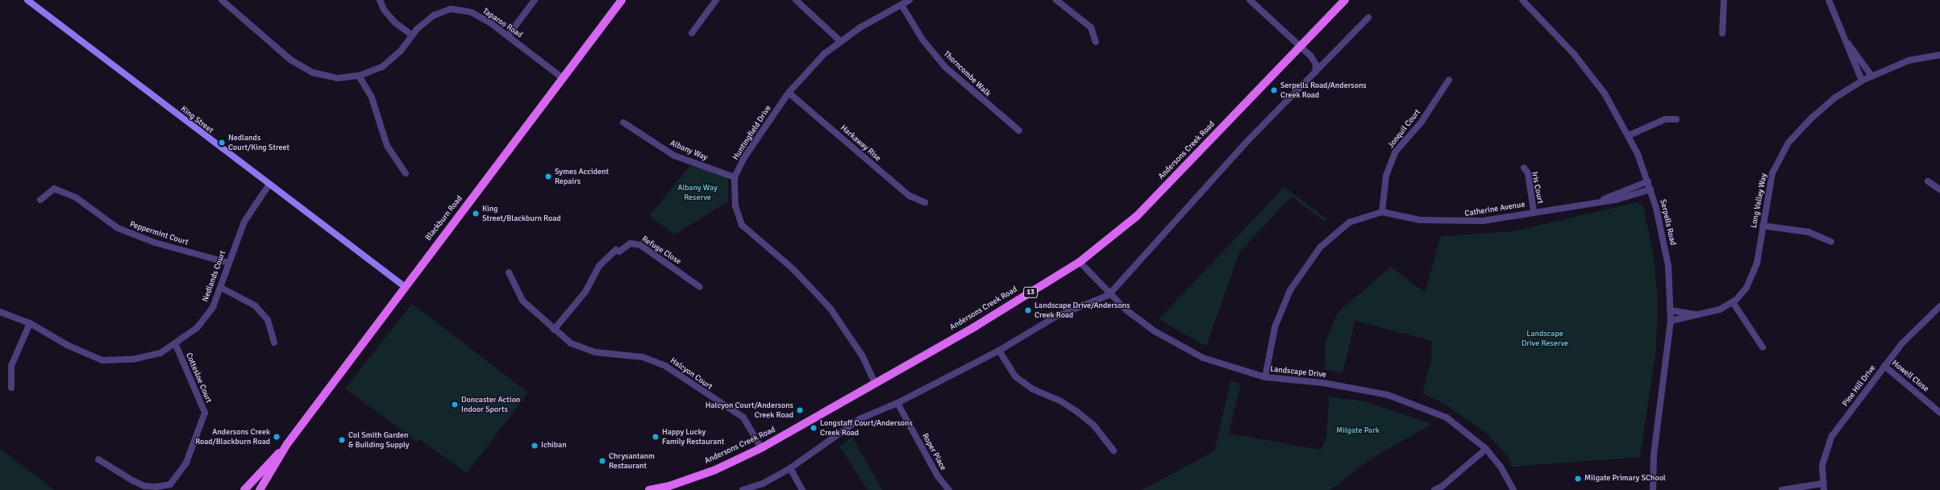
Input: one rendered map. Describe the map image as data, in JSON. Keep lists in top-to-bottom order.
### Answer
{
  "streets": {
    "main road": [
      "King Street",
      "Andersons Creek Road",
      "Blackburn Road",
      "13"
    ],
    "street": [
      "Taparoo Road",
      "Thorncombe Walk",
      "Jonquil Court",
      "Huntingfield Drive",
      "Harkaway Rise",
      "Albany Way",
      "Iris Court",
      "Long Valley Way",
      "Catherine Avenue",
      "Serpells Road",
      "Peppermint Court",
      "Refuge Close",
      "Nedlands Court",
      "Landscape Drive",
      "Halcyon Court",
      "Howell Close",
      "Cottesloe Court",
      "Pine Hill Drive",
      "Roper Place"
    ]
  },
  "crossings": [
    ["Taparoo Road", "Blackburn Road"],
    ["Thorncombe Walk", "Huntingfield Drive"],
    ["King Street", "Blackburn Road"],
    ["King Street", "Nedlands Court"],
    ["Jonquil Court", "Catherine Avenue"],
    ["Huntingfield Drive", "Harkaway Rise"],
    ["Huntingfield Drive", "Albany Way"],
    ["Huntingfield Drive", "Andersons Creek Road"],
    ["Andersons Creek Road", "Landscape Drive"],
    ["Andersons Creek Road", "Halcyon Court"],
    ["Iris Court", "Catherine Avenue"],
    ["Long Valley Way", "Serpells Road"],
    ["Catherine Avenue", "Serpells Road"],
    ["Catherine Avenue", "Landscape Drive"],
    ["Peppermint Court", "Nedlands Court"],
    ["Refuge Close", "Halcyon Court"],
    ["Nedlands Court", "Cottesloe Court"],
    ["Howell Close", "Pine Hill Drive"]
  ],
  "parks": ["Albany Way Reserve", "Landscape Drive Reserve", "Milgate Park"],
  "places": [
    "Serpells Road/Andersons Creek Road",
    "Nedlands Court/King Street",
    "Symes Accident Repairs",
    "King Street/Blackburn Road",
    "Landscape Drive/Andersons Creek Road",
    "Doncaster Action Indoor Sports",
    "Halcyon Court/Andersons Creek Road",
    "Longstaff Court/Andersons Creek Road",
    "Andersons Creek Road/Blackburn Road",
    "Happy Lucky Family Restaurant",
    "Col Smith Garden & Building Supply",
    "Ichiban",
    "Chrysantanm Restaurant",
    "Milgate Primary SChool"
  ]
}
